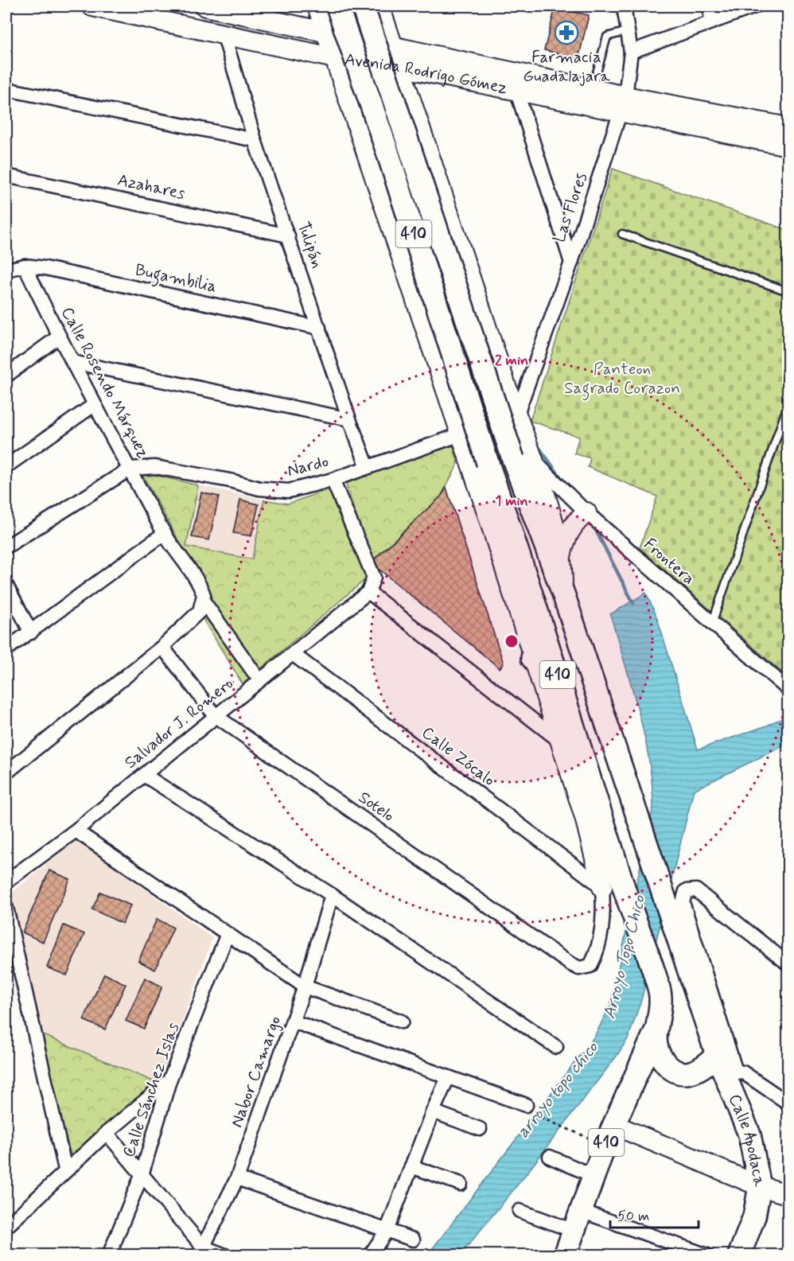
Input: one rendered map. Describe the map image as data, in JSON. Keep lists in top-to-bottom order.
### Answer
{
  "streets": {
    "main road": ["410", "Calle Apodaca"],
    "street": [
      "Avenida Rodrigo Gómez",
      "Azahares",
      "Las Flores",
      "Tulipán",
      "Bugambilia",
      "Calle Rosendo Márquez",
      "Nardo",
      "Frontera",
      "Salvador J. Romero",
      "Calle Zócalo",
      "Sotelo",
      "Nabor Camargo",
      "Calle Sánchez Islas"
    ]
  },
  "crossings": [
    ["Avenida Rodrigo Gómez", "Las Flores"],
    ["Avenida Rodrigo Gómez", "Tulipán"],
    ["Azahares", "Tulipán"],
    ["410", "Frontera"],
    ["410", "Calle Apodaca"],
    ["Tulipán", "Bugambilia"],
    ["Tulipán", "Nardo"],
    ["Bugambilia", "Calle Rosendo Márquez"],
    ["Calle Rosendo Márquez", "Nardo"],
    ["Salvador J. Romero", "Calle Zócalo"],
    ["Salvador J. Romero", "Sotelo"],
    ["Calle Zócalo", "Sotelo"]
  ],
  "water": ["Arroyo Topo Chico", "arroyo topo chico"],
  "parks": ["Panteon Sagrado Corazon"],
  "places": {
    "pharmacy": ["Farmacia Guadalajara"]
  },
  "scale_bar": "50 m",
  "rings": ["2 min", "1 min"]
}
